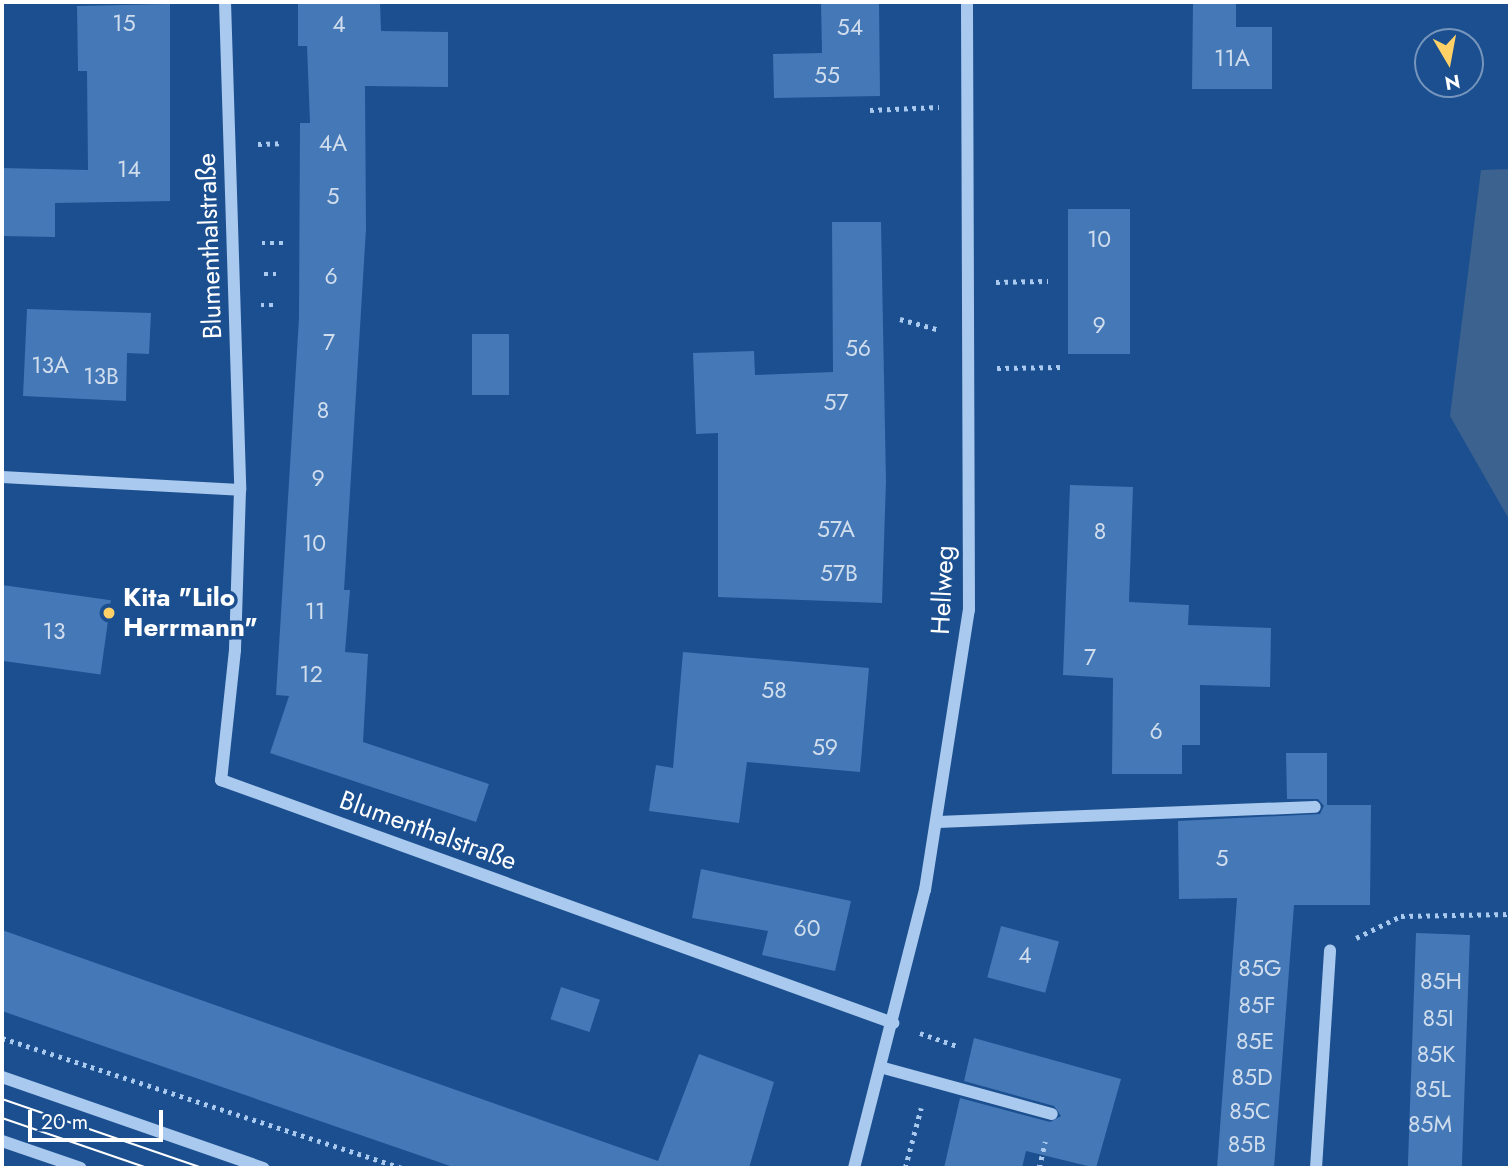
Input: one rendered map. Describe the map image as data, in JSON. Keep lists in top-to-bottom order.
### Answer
{
  "streets": {
    "street": ["Blumenthalstraße", "Hellweg"]
  },
  "crossings": [
    ["Blumenthalstraße", "Hellweg"]
  ],
  "places": ["Kita \"Lilo Herrmann\""],
  "house_numbers": [
    "15",
    "4",
    "54",
    "11A",
    "55",
    "4A",
    "14",
    "5",
    "10",
    "6",
    "9",
    "7",
    "56",
    "13A",
    "13B",
    "57",
    "8",
    "9",
    "57A",
    "8",
    "10",
    "57B",
    "11",
    "13",
    "7",
    "12",
    "58",
    "6",
    "59",
    "5",
    "60",
    "4",
    "85G",
    "85H",
    "85F",
    "85I",
    "85E",
    "85K",
    "85D",
    "85L",
    "85C",
    "85M",
    "85B"
  ],
  "scale_bar": "20 m",
  "north": "bottom"
}
